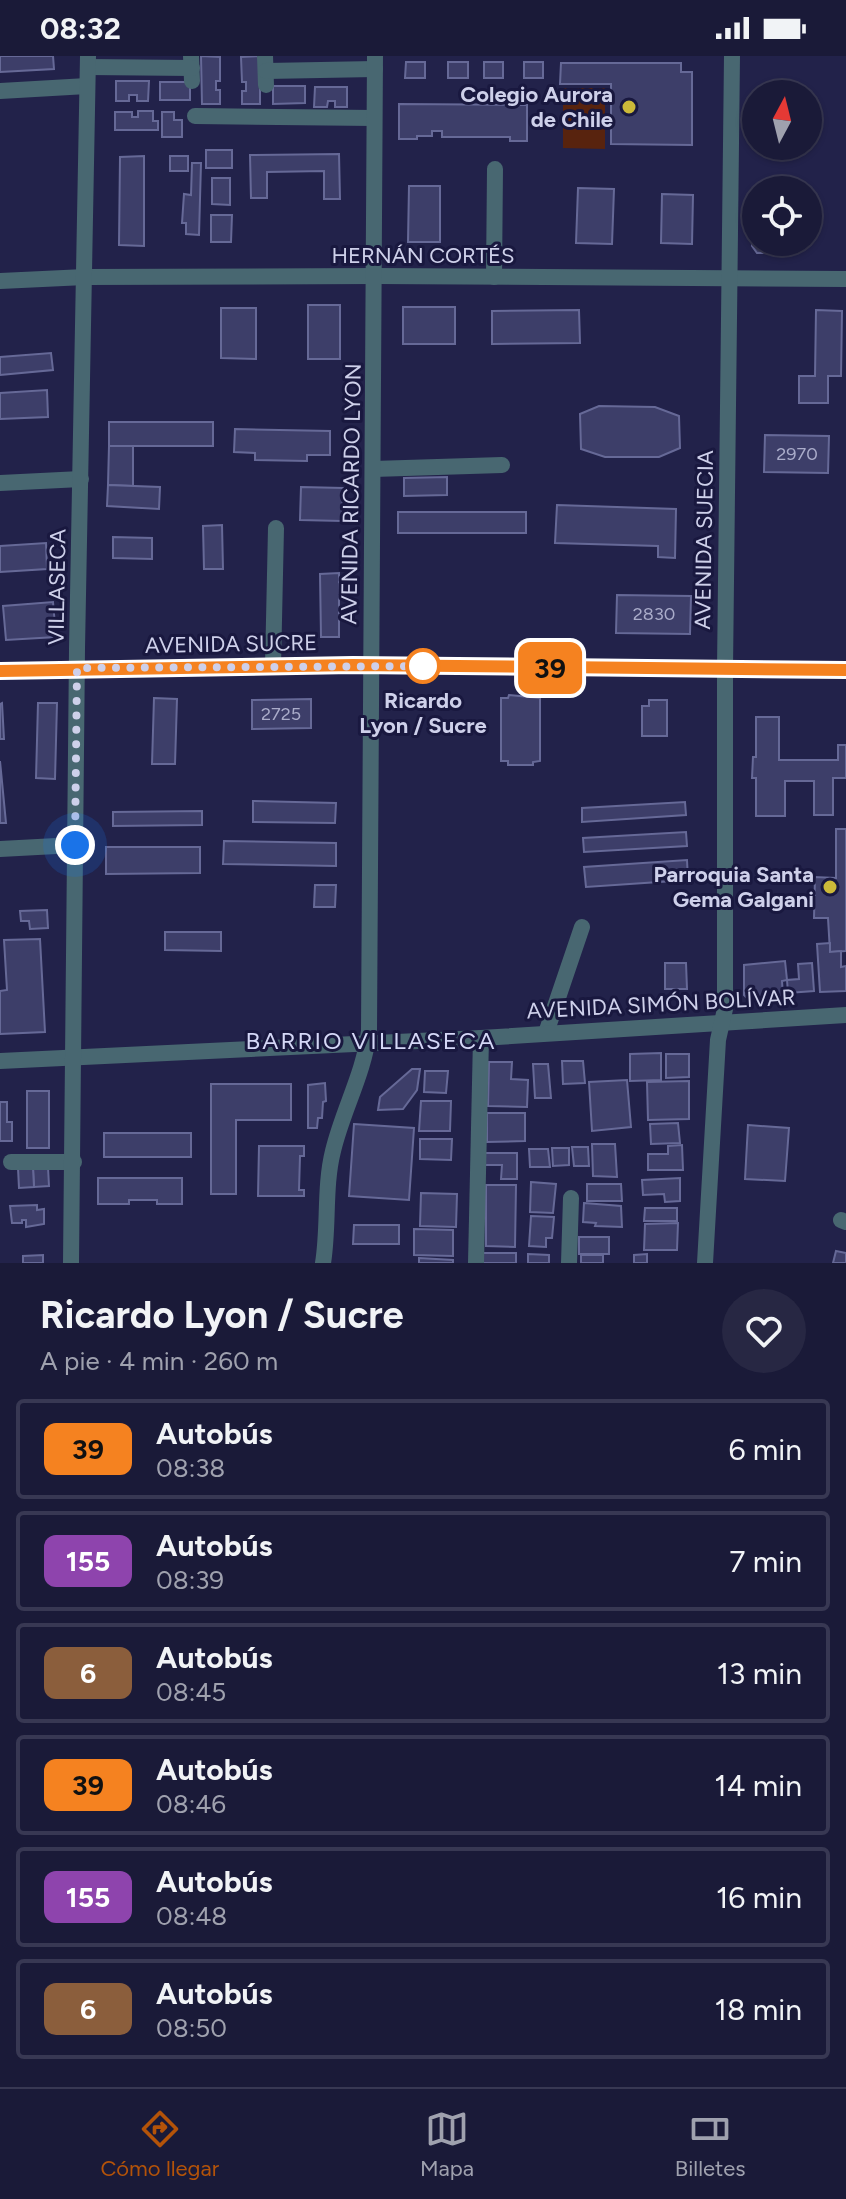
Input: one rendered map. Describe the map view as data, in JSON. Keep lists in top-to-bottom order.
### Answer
{
  "streets": {
    "street": [
      "HERNÁN CORTÉS",
      "AVENIDA RICARDO LYON",
      "AVENIDA SUECIA",
      "VILLASECA",
      "AVENIDA SUCRE",
      "AVENIDA SIMÓN BOLÍVAR"
    ]
  },
  "crossings": [
    ["HERNÁN CORTÉS", "AVENIDA RICARDO LYON"],
    ["HERNÁN CORTÉS", "AVENIDA SUECIA"],
    ["HERNÁN CORTÉS", "VILLASECA"],
    ["AVENIDA RICARDO LYON", "AVENIDA SUCRE"],
    ["AVENIDA RICARDO LYON", "AVENIDA SIMÓN BOLÍVAR"],
    ["AVENIDA SUECIA", "AVENIDA SUCRE"],
    ["AVENIDA SUECIA", "AVENIDA SIMÓN BOLÍVAR"],
    ["VILLASECA", "AVENIDA SUCRE"],
    ["VILLASECA", "AVENIDA SIMÓN BOLÍVAR"]
  ],
  "districts": ["BARRIO VILLASECA"],
  "places": ["Colegio Aurora de Chile", "Ricardo Lyon / Sucre", "Parroquia Santa Gema Galgani"],
  "lines": ["bus line 39"],
  "house_numbers": ["2970", "2830", "2725"],
  "north": "top",
  "page": {
    "status": "08:32",
    "on_map": "39",
    "heading": ["Ricardo Lyon / Sucre", "A pie · 4 min · 260 m"],
    "list": [
      {
        "mark": "39",
        "name": "Autobús",
        "note": "08:38",
        "value": "6 min"
      },
      {
        "mark": "155",
        "name": "Autobús",
        "note": "08:39",
        "value": "7 min"
      },
      {
        "mark": "6",
        "name": "Autobús",
        "note": "08:45",
        "value": "13 min"
      },
      {
        "mark": "39",
        "name": "Autobús",
        "note": "08:46",
        "value": "14 min"
      },
      {
        "mark": "155",
        "name": "Autobús",
        "note": "08:48",
        "value": "16 min"
      },
      {
        "mark": "6",
        "name": "Autobús",
        "note": "08:50",
        "value": "18 min"
      }
    ],
    "tabs": ["Cómo llegar", "Mapa", "Billetes"]
  }
}
